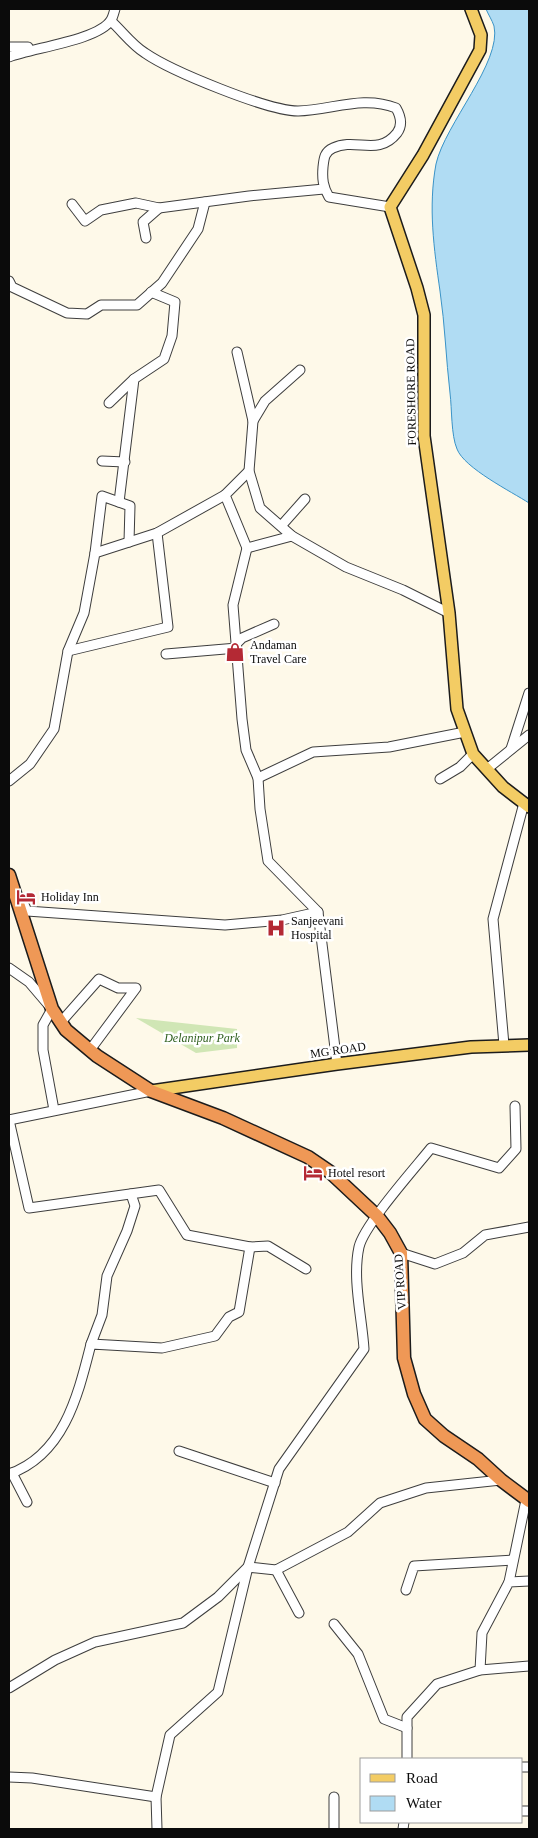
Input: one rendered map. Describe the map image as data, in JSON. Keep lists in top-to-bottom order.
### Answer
{
  "streets": {
    "highway": ["VIP ROAD"],
    "main road": ["FORESHORE ROAD", "MG ROAD"]
  },
  "crossings": [
    ["MG ROAD", "VIP ROAD"]
  ],
  "parks": ["Delanipur Park"],
  "places": {
    "shop": ["Andaman Travel Care"],
    "hotel": ["Holiday Inn", "Hotel resort"],
    "hospital": ["Sanjeevani Hospital"]
  },
  "legend": ["Road", "Water"]
}
